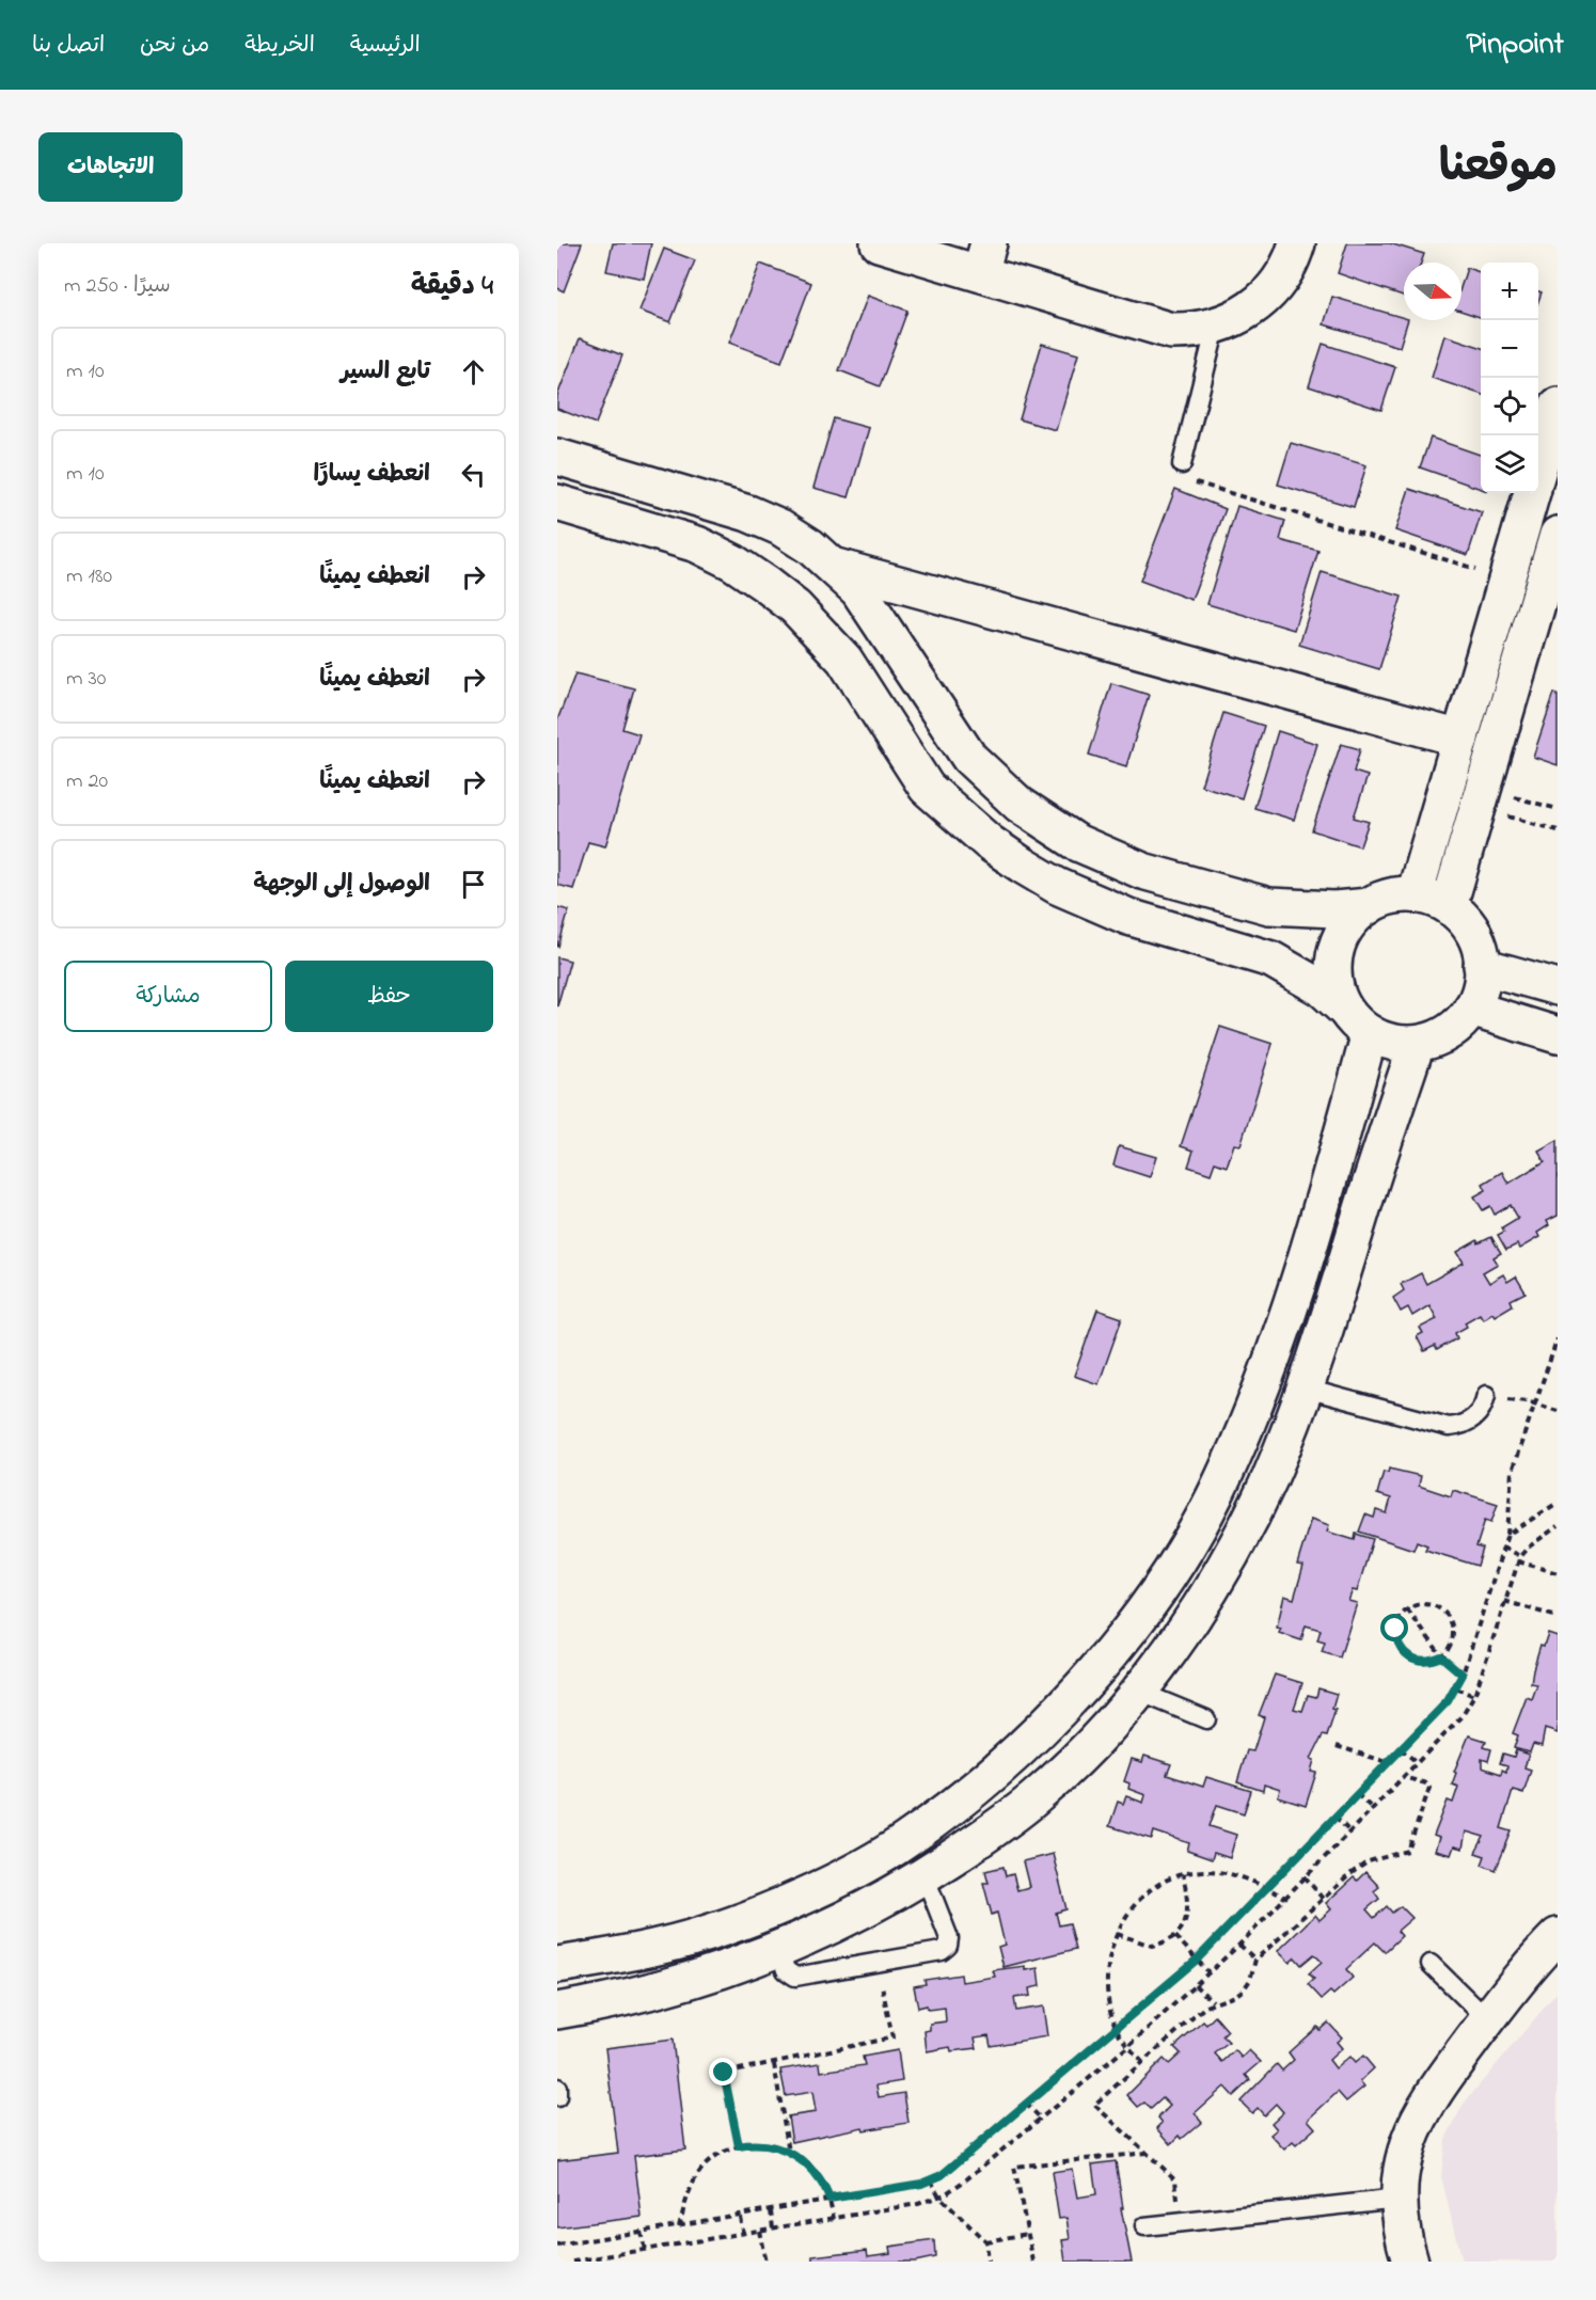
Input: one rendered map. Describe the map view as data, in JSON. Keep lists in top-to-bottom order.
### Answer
{
  "north": "right",
  "page": {
    "header": "Pinpoint",
    "nav": [
      "الرئيسية",
      "الخريطة",
      "من نحن",
      "اتصل بنا"
    ],
    "title": "موقعنا",
    "buttons": [
      "الاتجاهات",
      ["حفظ", "مشاركة"]
    ],
    "heading": ["4 دقيقة", "سيرًا · 250 m"],
    "map_buttons": ["+", "−"],
    "list": [
      ["تابع السير", "10 m"],
      ["انعطف يسارًا", "10 m"],
      ["انعطف يمينًا", "180 m"],
      ["انعطف يمينًا", "30 m"],
      ["انعطف يمينًا", "20 m"],
      "الوصول إلى الوجهة"
    ]
  }
}
